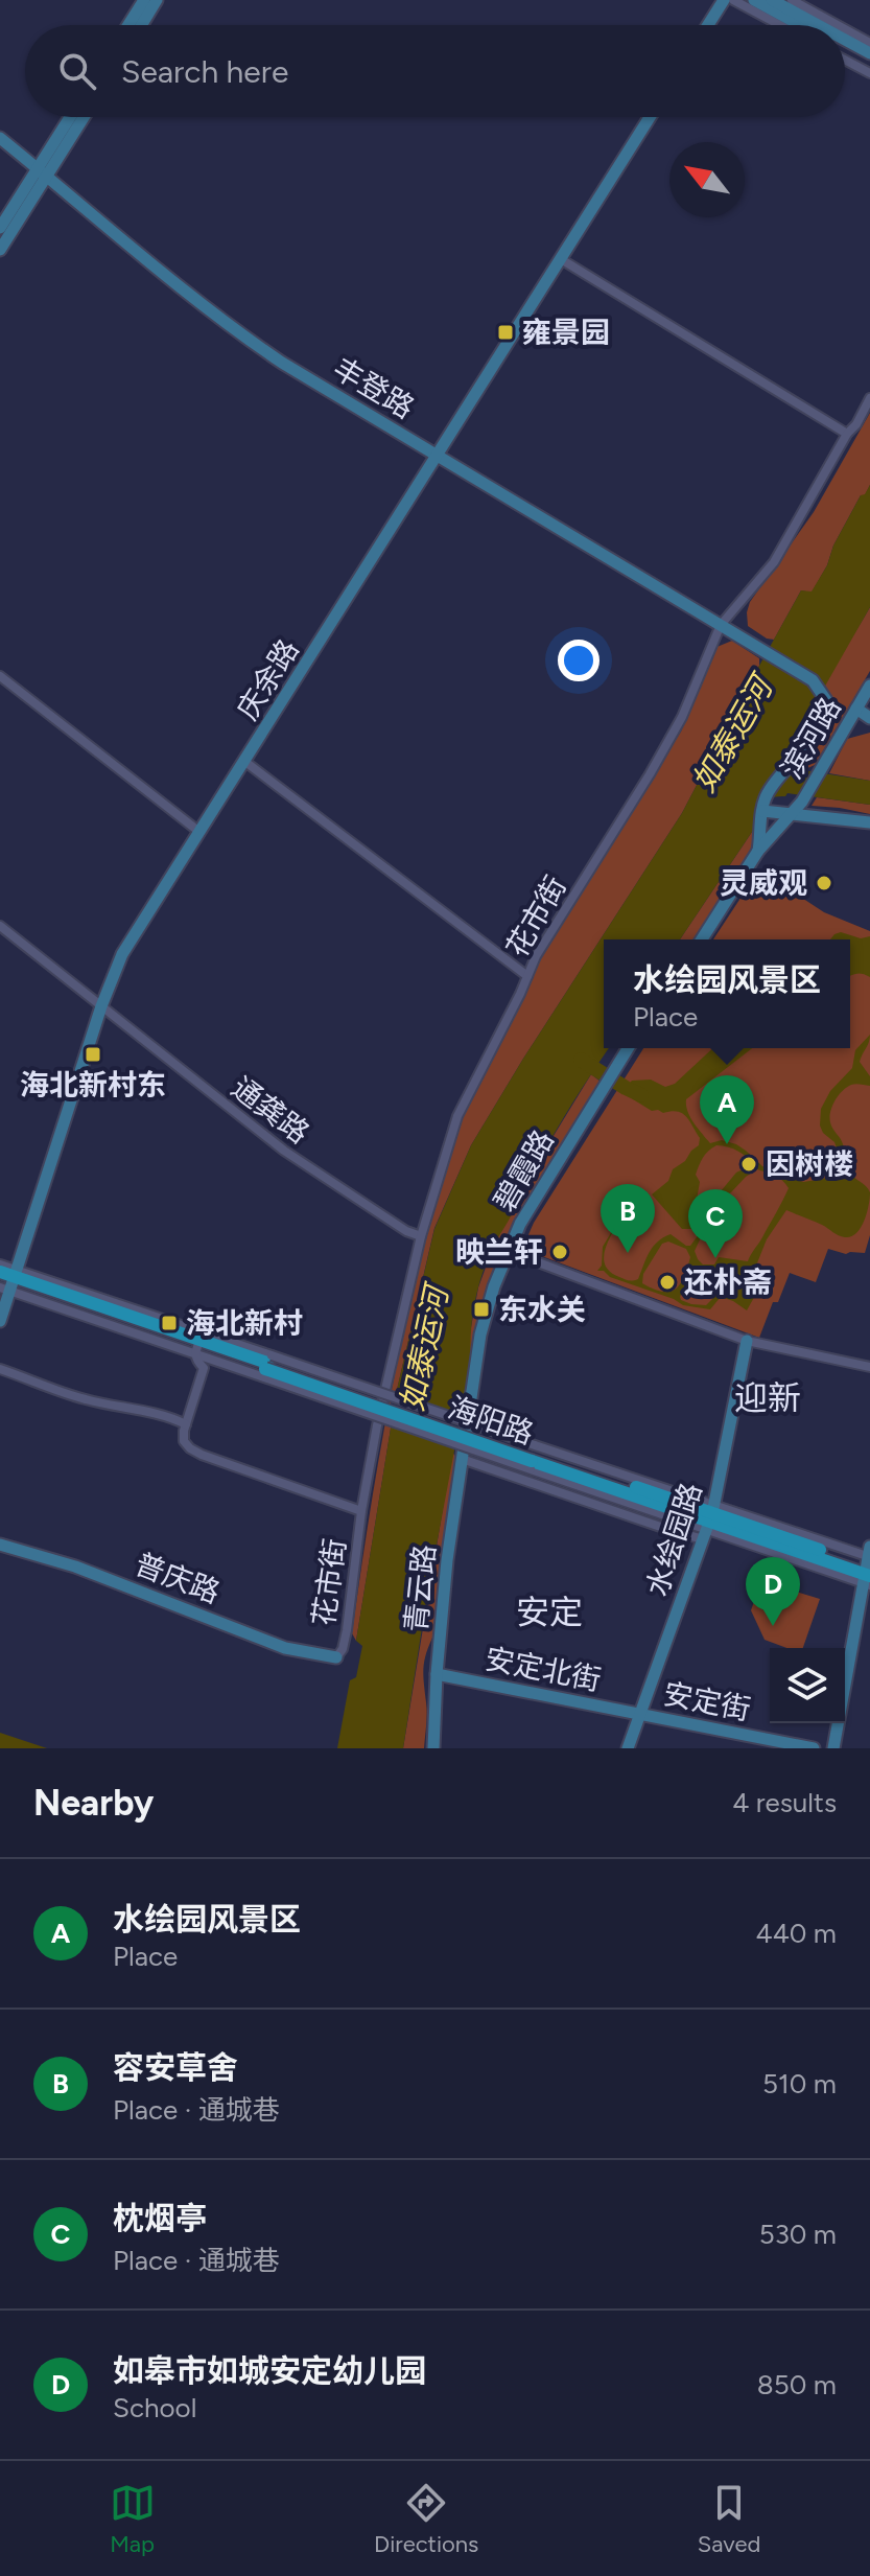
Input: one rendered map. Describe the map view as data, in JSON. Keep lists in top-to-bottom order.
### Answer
{
  "streets": {
    "main road": ["海阳路"],
    "street": [
      "丰登路",
      "庆余路",
      "滨河路",
      "花市街",
      "通龚路",
      "碧霞路",
      "水绘园路",
      "普庆路",
      "青云路",
      "安定北街",
      "安定街"
    ]
  },
  "crossings": [
    ["丰登路", "庆余路"],
    ["丰登路", "花市街"],
    ["庆余路", "通龚路"],
    ["庆余路", "海阳路"],
    ["花市街", "通龚路"],
    ["花市街", "普庆路"],
    ["碧霞路", "青云路"],
    ["海阳路", "水绘园路"],
    ["水绘园路", "安定北街"],
    ["水绘园路", "安定街"],
    ["青云路", "安定北街"],
    ["安定北街", "安定街"]
  ],
  "districts": ["迎新", "安定"],
  "water": ["如泰运河"],
  "places": {
    "transit": [
      "雍景园",
      "海北新村东",
      "东水关",
      "海北新村"
    ],
    "other": [
      "灵威观",
      "因树楼",
      "映兰轩",
      "还朴斋"
    ]
  },
  "north": "top left",
  "page": {
    "search": "Search here",
    "popup": ["水绘园风景区", "Place"],
    "pins": [
      "A",
      "B",
      "C",
      "D"
    ],
    "heading": ["Nearby", "4 results"],
    "list": [
      {
        "mark": "A",
        "name": "水绘园风景区",
        "note": "Place",
        "value": "440 m"
      },
      {
        "mark": "B",
        "name": "容安草舍",
        "note": "Place · 通城巷",
        "value": "510 m"
      },
      {
        "mark": "C",
        "name": "枕烟亭",
        "note": "Place · 通城巷",
        "value": "530 m"
      },
      {
        "mark": "D",
        "name": "如皋市如城安定幼儿园",
        "note": "School",
        "value": "850 m"
      }
    ],
    "nav": ["Map", "Directions", "Saved"]
  }
}
